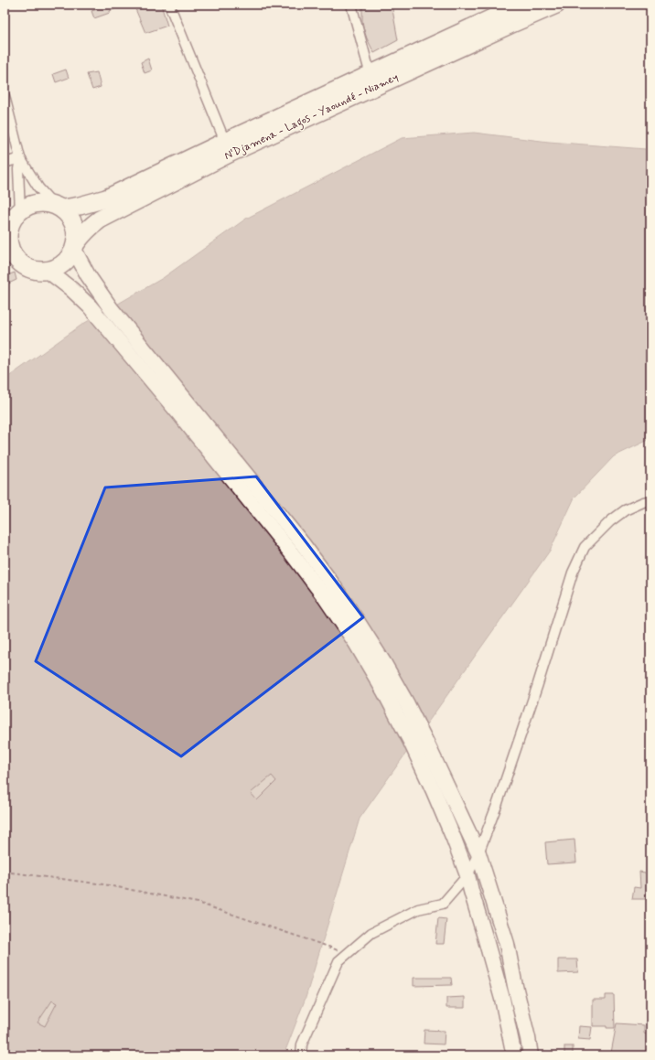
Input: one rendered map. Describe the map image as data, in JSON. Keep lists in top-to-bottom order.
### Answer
{
  "streets": {
    "highway": ["N'Djamena - Lagos - Yaoundé - Niamey"]
  }
}
